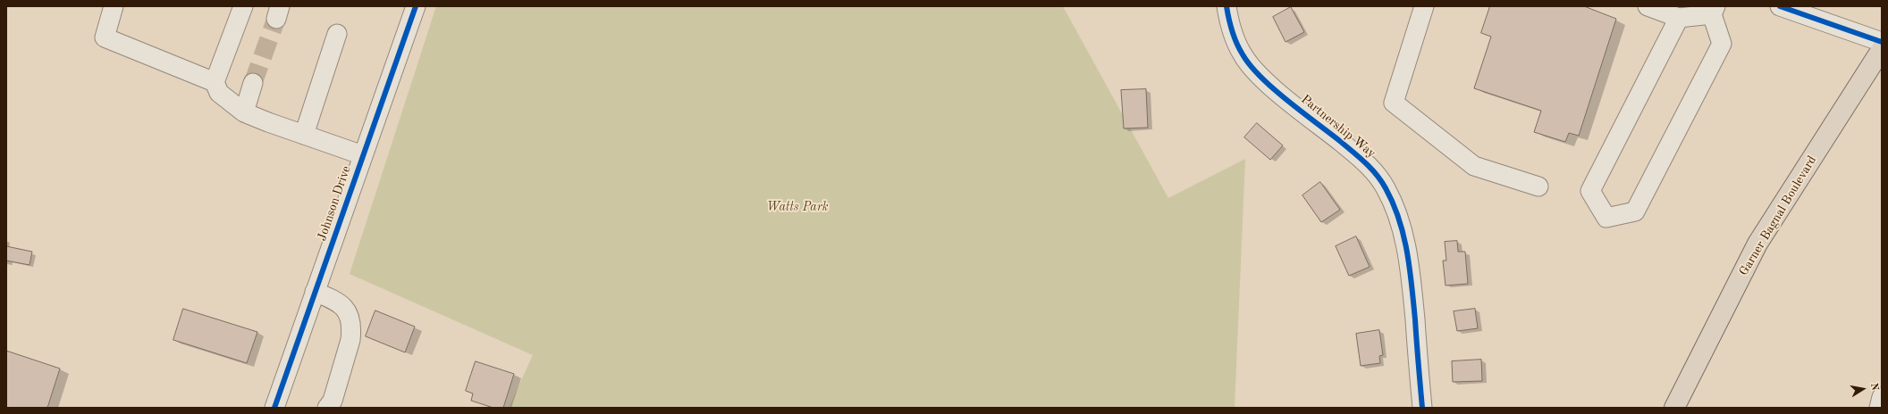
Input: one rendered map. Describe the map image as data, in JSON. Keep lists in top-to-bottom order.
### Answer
{
  "streets": {
    "highway": ["Garner Bagnal Boulevard"],
    "street": ["Partnership Way", "Johnson Drive"]
  },
  "parks": ["Watts Park"],
  "north": "right"
}
